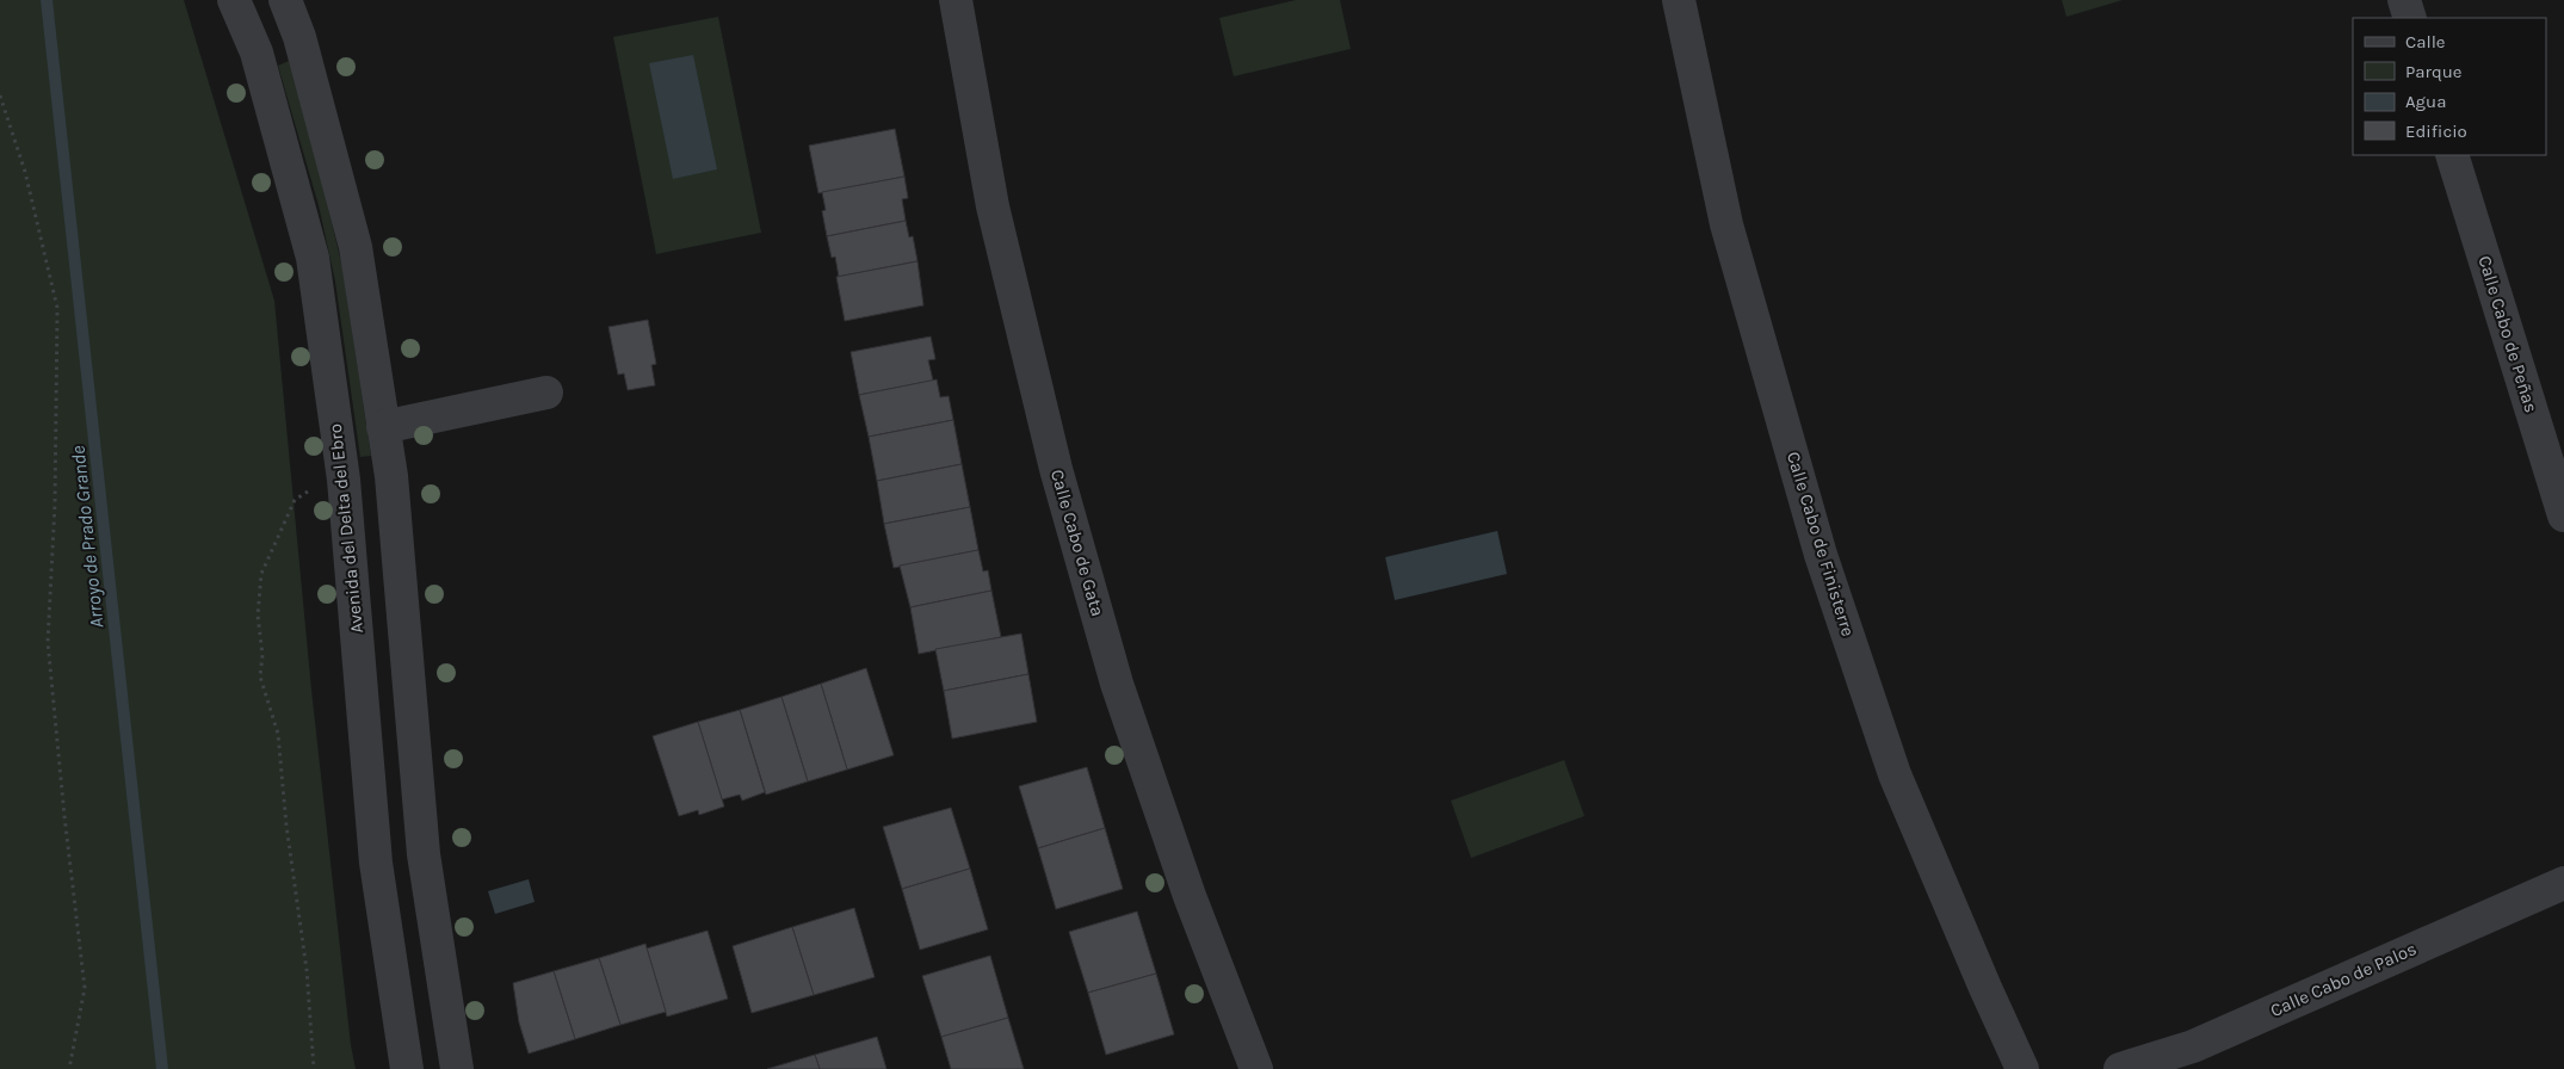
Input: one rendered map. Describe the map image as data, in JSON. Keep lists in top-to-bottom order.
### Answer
{
  "streets": {
    "street": [
      "Calle Cabo de Peñas",
      "Avenida del Delta del Ebro",
      "Calle Cabo de Gata",
      "Calle Cabo de Finisterre",
      "Calle Cabo de Palos"
    ]
  },
  "water": ["Arroyo de Prado Grande"],
  "legend": [
    "Calle",
    "Parque",
    "Agua",
    "Edificio"
  ]
}
